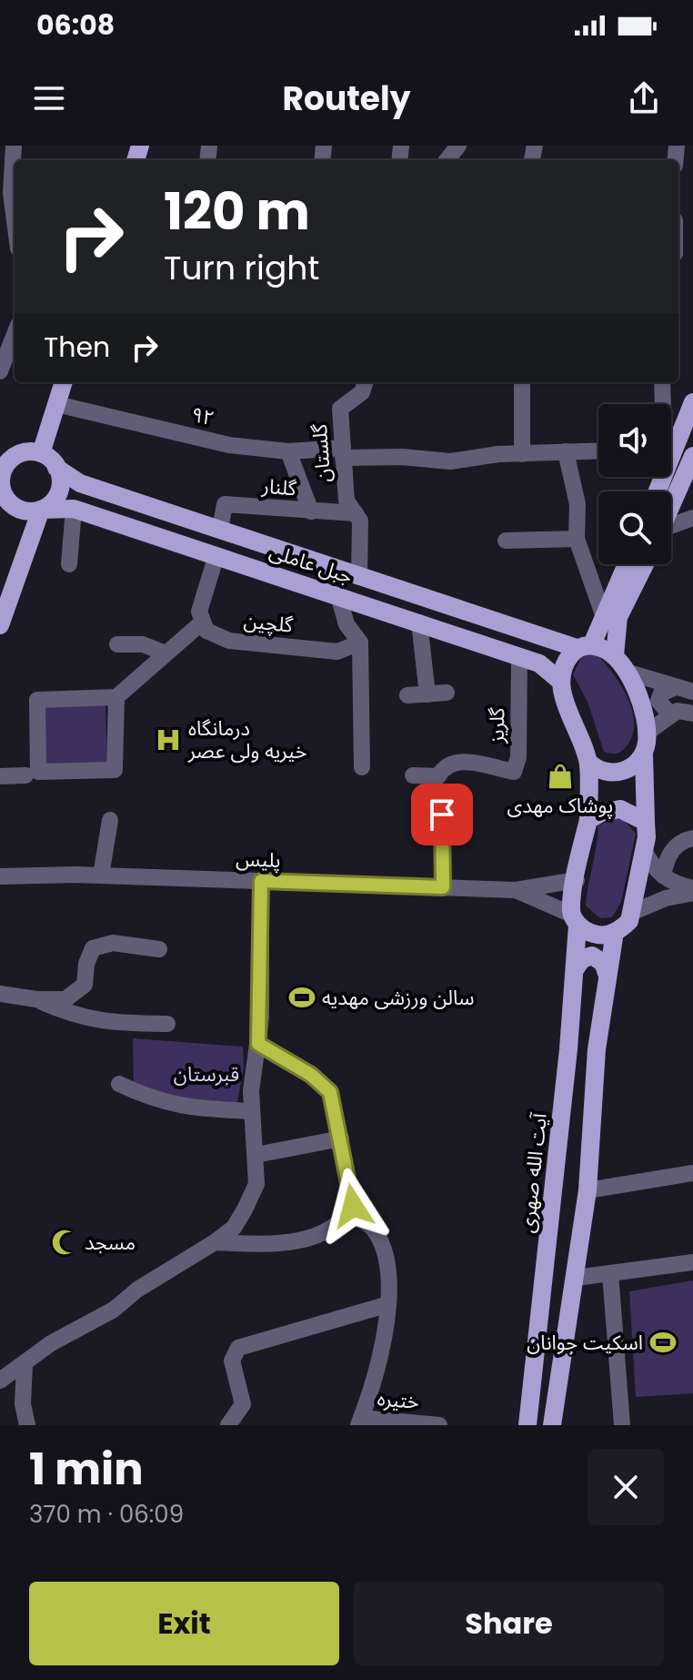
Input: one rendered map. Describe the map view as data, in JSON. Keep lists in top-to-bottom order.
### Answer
{
  "streets": {
    "main road": ["جبل عاملی", "آیت الله صهری"],
    "street": [
      "۹۲",
      "گلستان",
      "گلنار",
      "گلچین",
      "گلریز",
      "پلیس",
      "ختیره"
    ]
  },
  "crossings": [
    ["۹۲", "گلستان"],
    ["گلستان", "گلنار"],
    ["گلستان", "جبل عاملی"],
    ["گلنار", "جبل عاملی"],
    ["جبل عاملی", "گلریز"]
  ],
  "parks": ["قبرستان"],
  "places": {
    "hospital": ["درمانگاه خیریه ولی عصر"],
    "shop": ["پوشاک مهدی"],
    "sports": ["سالن ورزشی مهدیه", "اسکیت جوانان"],
    "mosque": ["مسجد"]
  },
  "page": {
    "status": "06:08",
    "header": "Routely",
    "turn": ["120 m", "Turn right"],
    "then": "Then",
    "heading": ["1 min", "370 m · 06:09"],
    "buttons": ["Exit", "Share"]
  }
}
